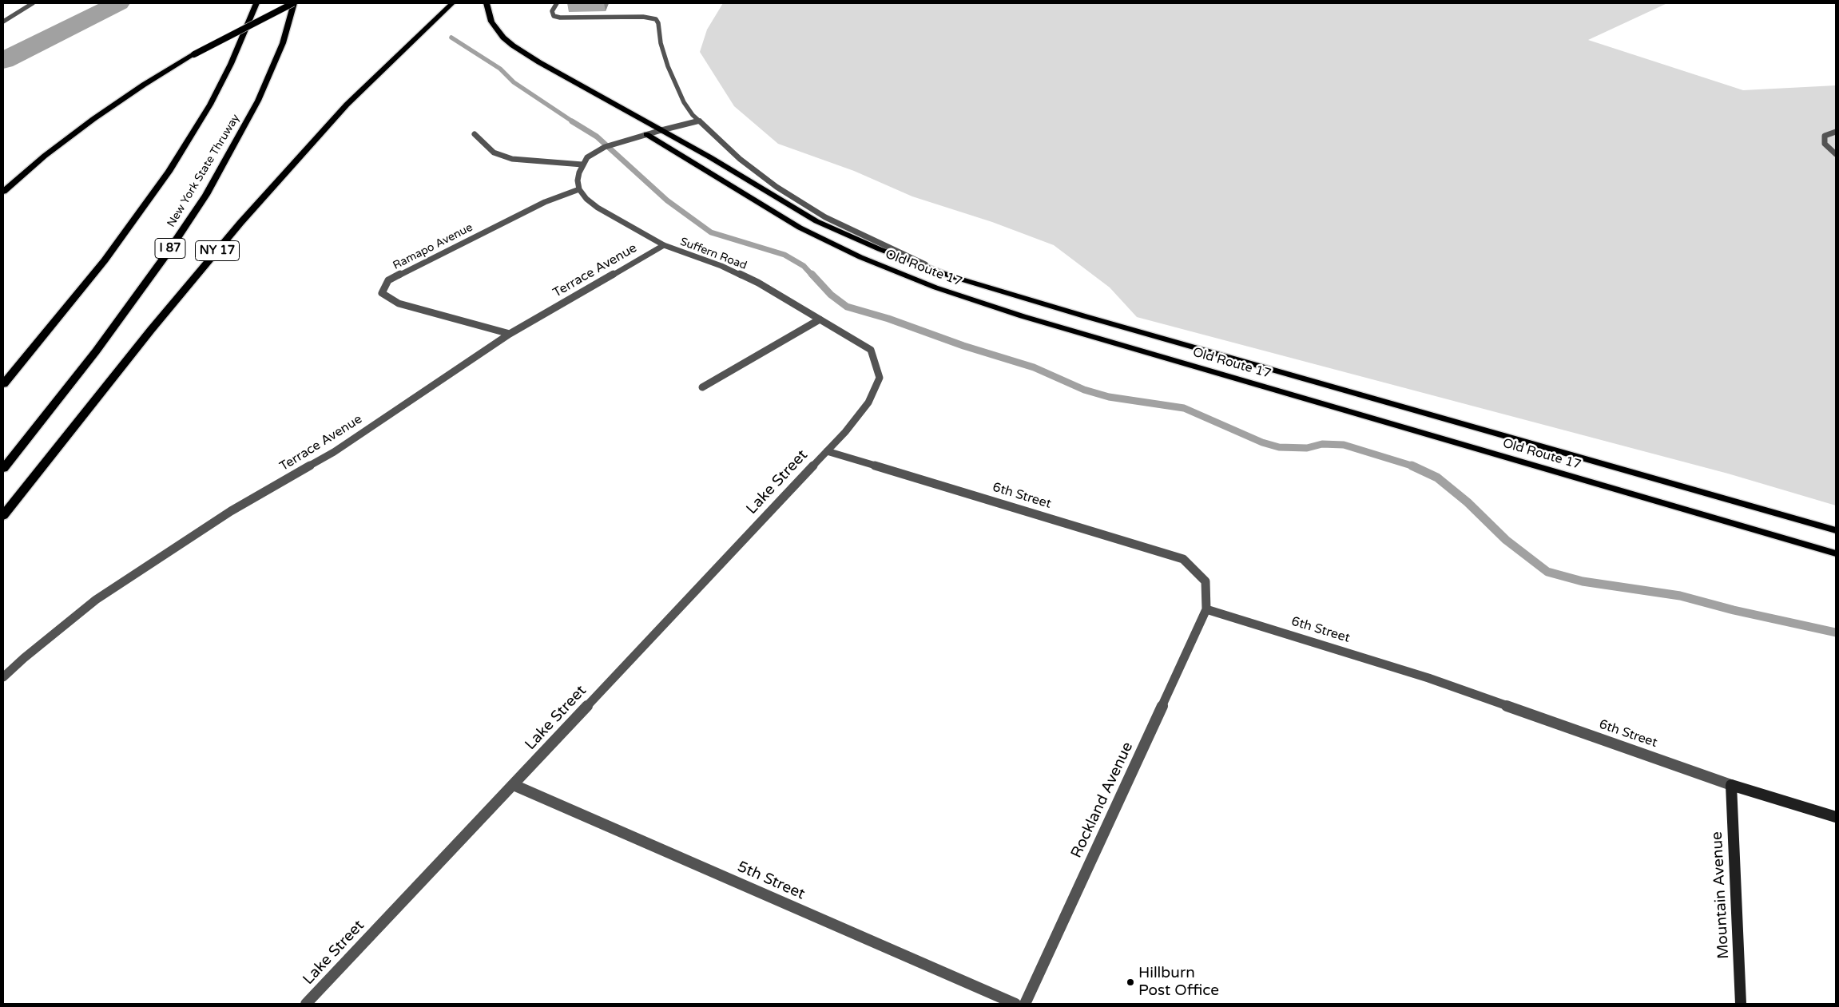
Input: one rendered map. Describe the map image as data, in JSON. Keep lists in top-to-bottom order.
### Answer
{
  "streets": {
    "highway": ["New York State Thruway", "I 87", "NY 17"],
    "main road": ["Old Route 17"],
    "street": [
      "Ramapo Avenue",
      "Suffern Road",
      "Terrace Avenue",
      "Lake Street",
      "6th Street",
      "Rockland Avenue",
      "5th Street",
      "Mountain Avenue"
    ]
  },
  "crossings": [
    ["Ramapo Avenue", "Suffern Road"],
    ["Ramapo Avenue", "Terrace Avenue"],
    ["Suffern Road", "Terrace Avenue"],
    ["Suffern Road", "Lake Street"],
    ["Suffern Road", "6th Street"],
    ["Lake Street", "6th Street"],
    ["Lake Street", "5th Street"],
    ["6th Street", "Rockland Avenue"],
    ["6th Street", "Mountain Avenue"]
  ],
  "places": ["Hillburn Post Office"]
}
